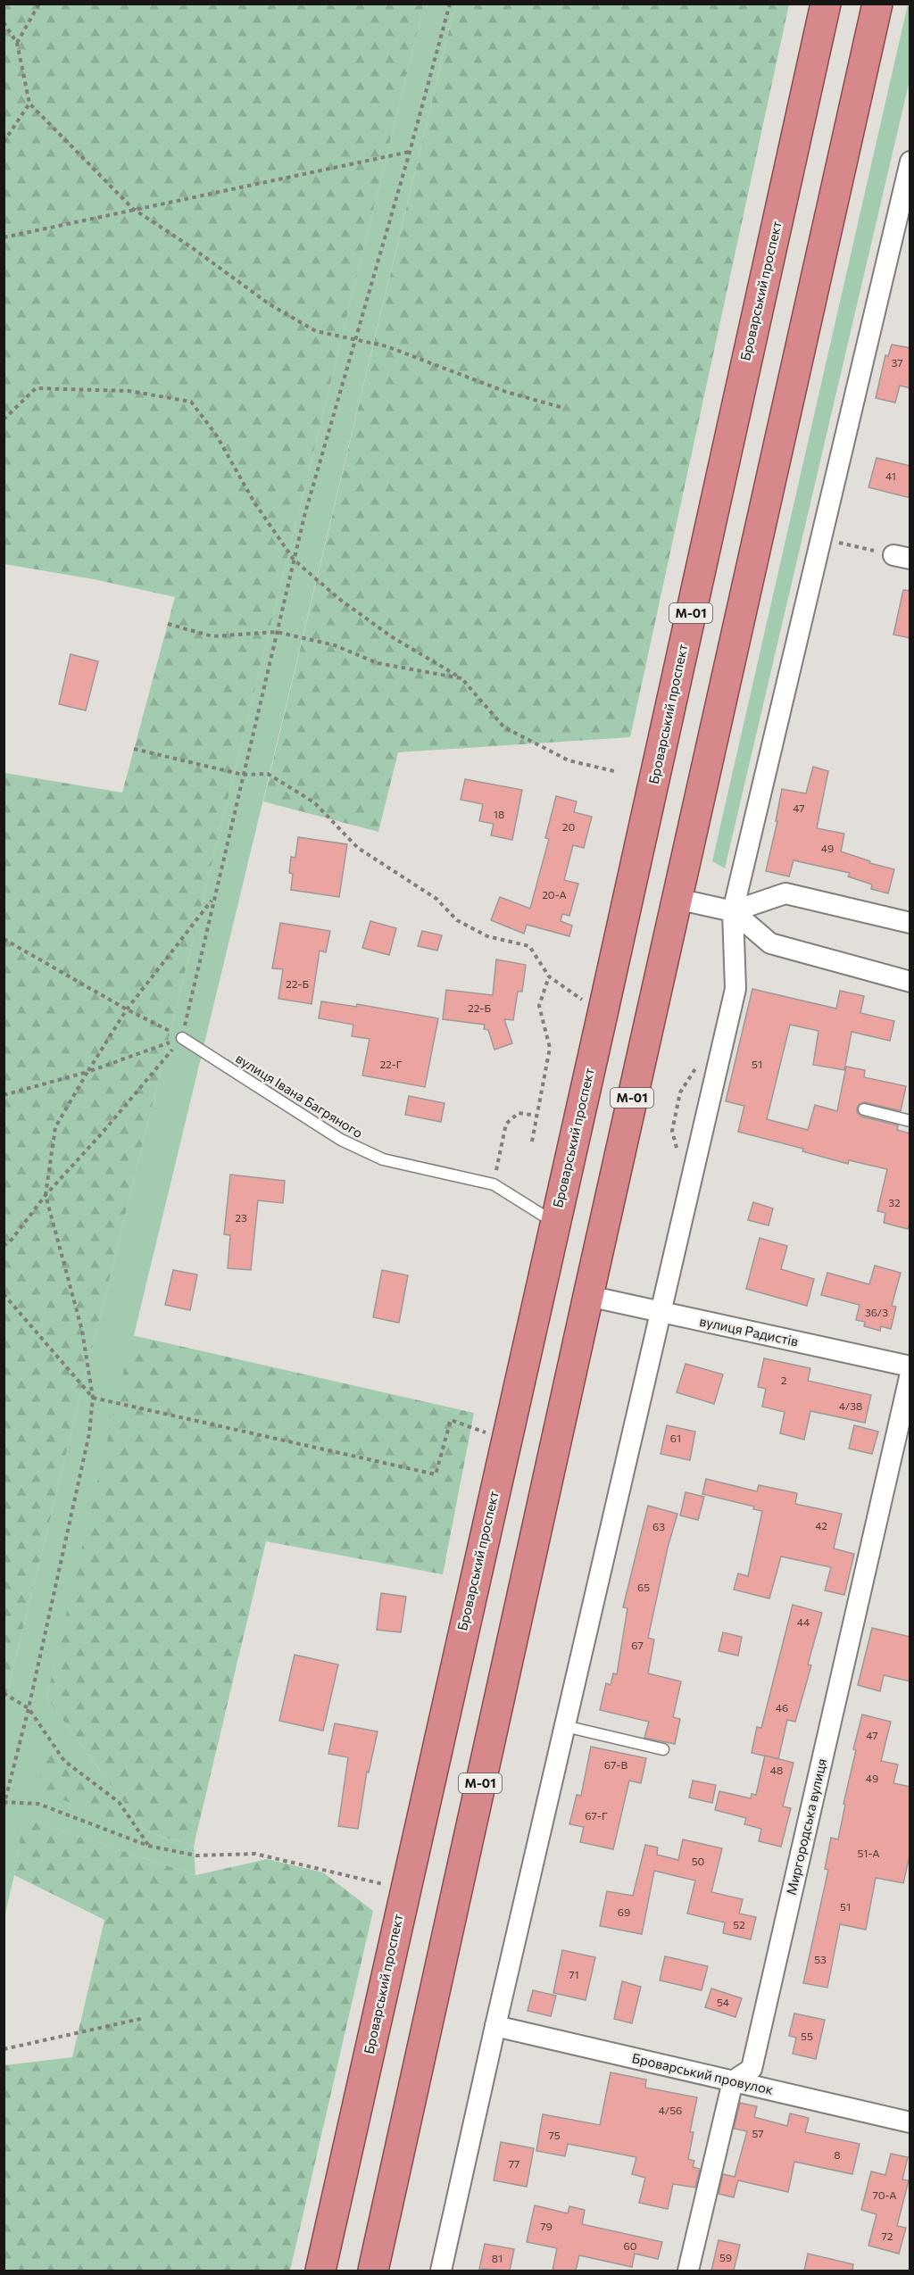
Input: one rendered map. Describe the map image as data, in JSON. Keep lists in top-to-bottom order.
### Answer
{
  "streets": {
    "highway": ["Броварський проспект", "М-01"],
    "street": ["вулиця Радистів", "Миргородська вулиця", "Броварський провулок"],
    "lane": ["вулиця Івана Багряного"]
  },
  "crossings": [
    ["Броварський проспект", "вулиця Івана Багряного"],
    ["М-01", "вулиця Радистів"],
    ["Миргородська вулиця", "Броварський провулок"]
  ],
  "house_numbers": [
    "37",
    "41",
    "47",
    "18",
    "20",
    "49",
    "20-А",
    "22-Б",
    "22-Б",
    "22-Г",
    "51",
    "32",
    "23",
    "36/3",
    "2",
    "4/38",
    "61",
    "42",
    "63",
    "65",
    "44",
    "67",
    "46",
    "47",
    "67-В",
    "48",
    "49",
    "67-Г",
    "51-А",
    "50",
    "51",
    "69",
    "52",
    "53",
    "71",
    "54",
    "55",
    "4/56",
    "57",
    "75",
    "8",
    "77",
    "70-А",
    "79",
    "72",
    "60",
    "59",
    "81"
  ]
}
